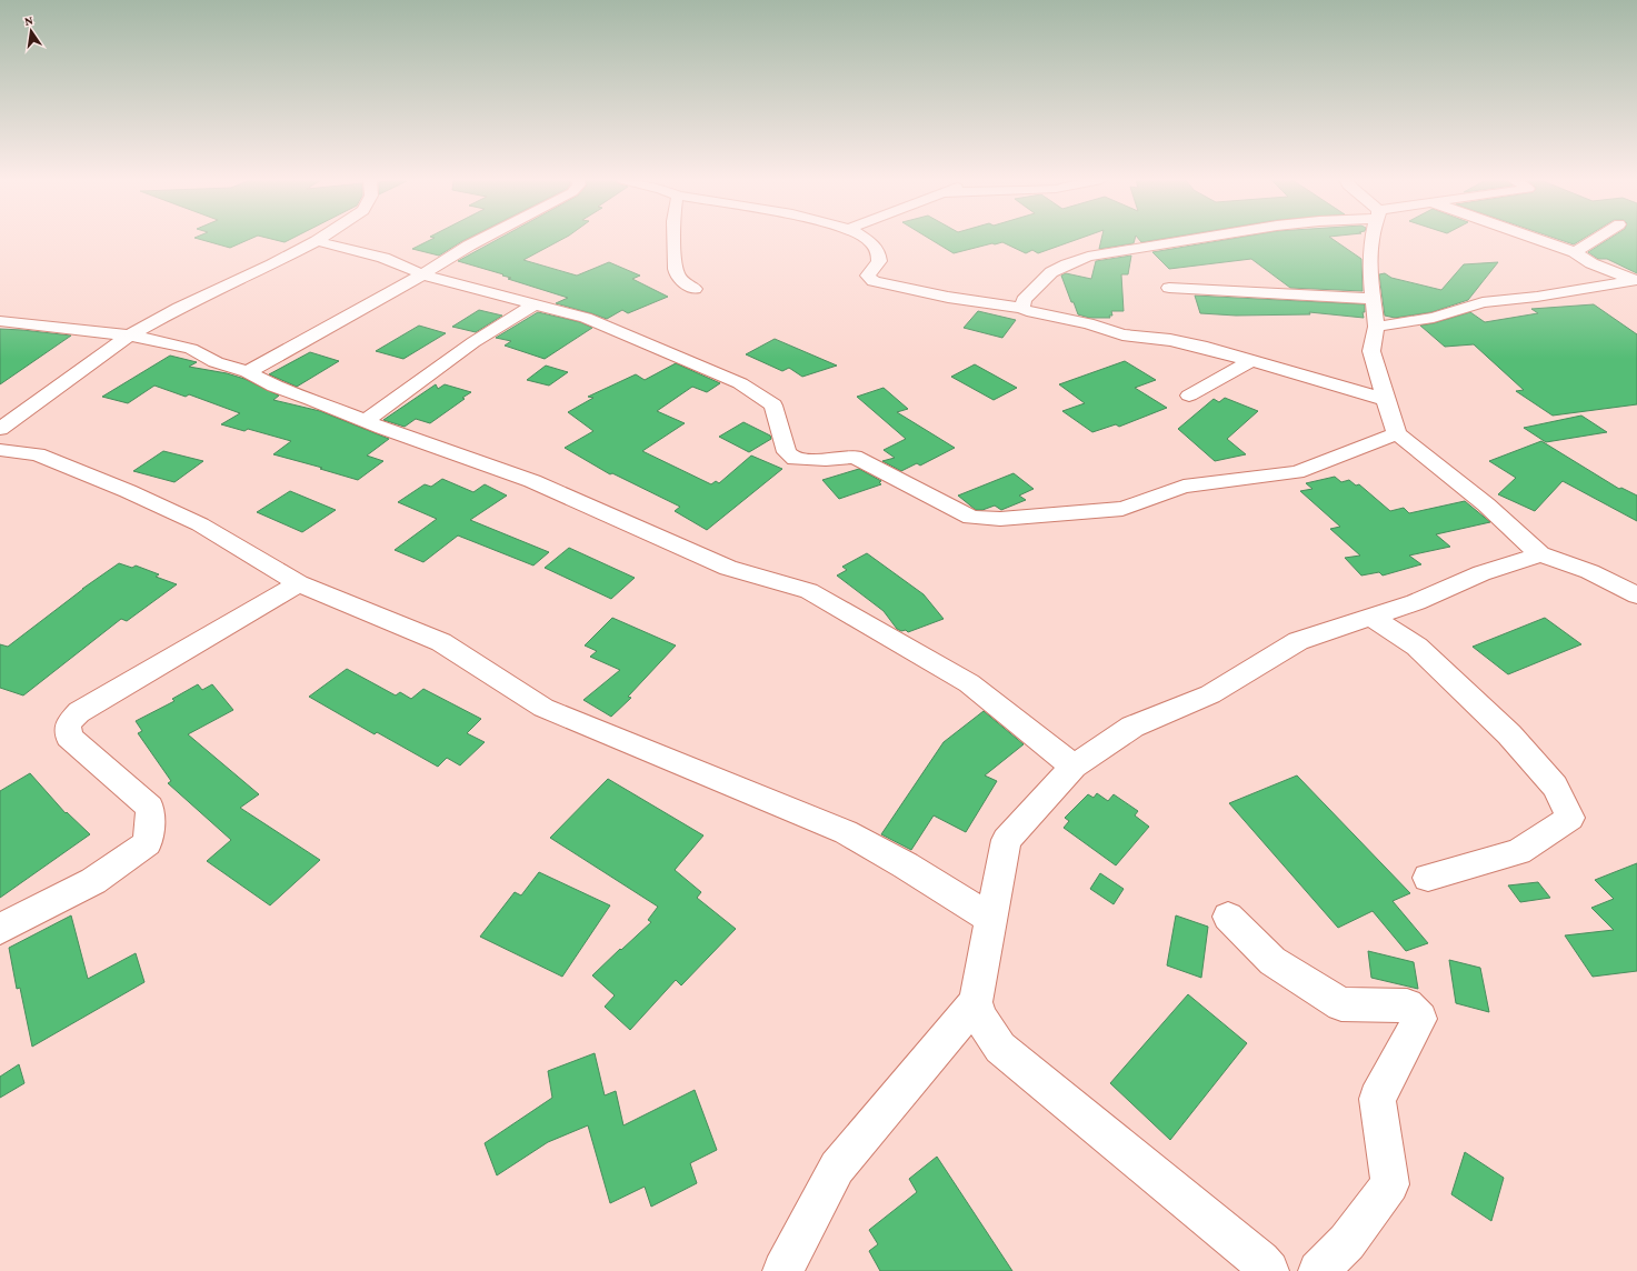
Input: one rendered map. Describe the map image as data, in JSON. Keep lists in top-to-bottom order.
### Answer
{
  "north": "top"
}
